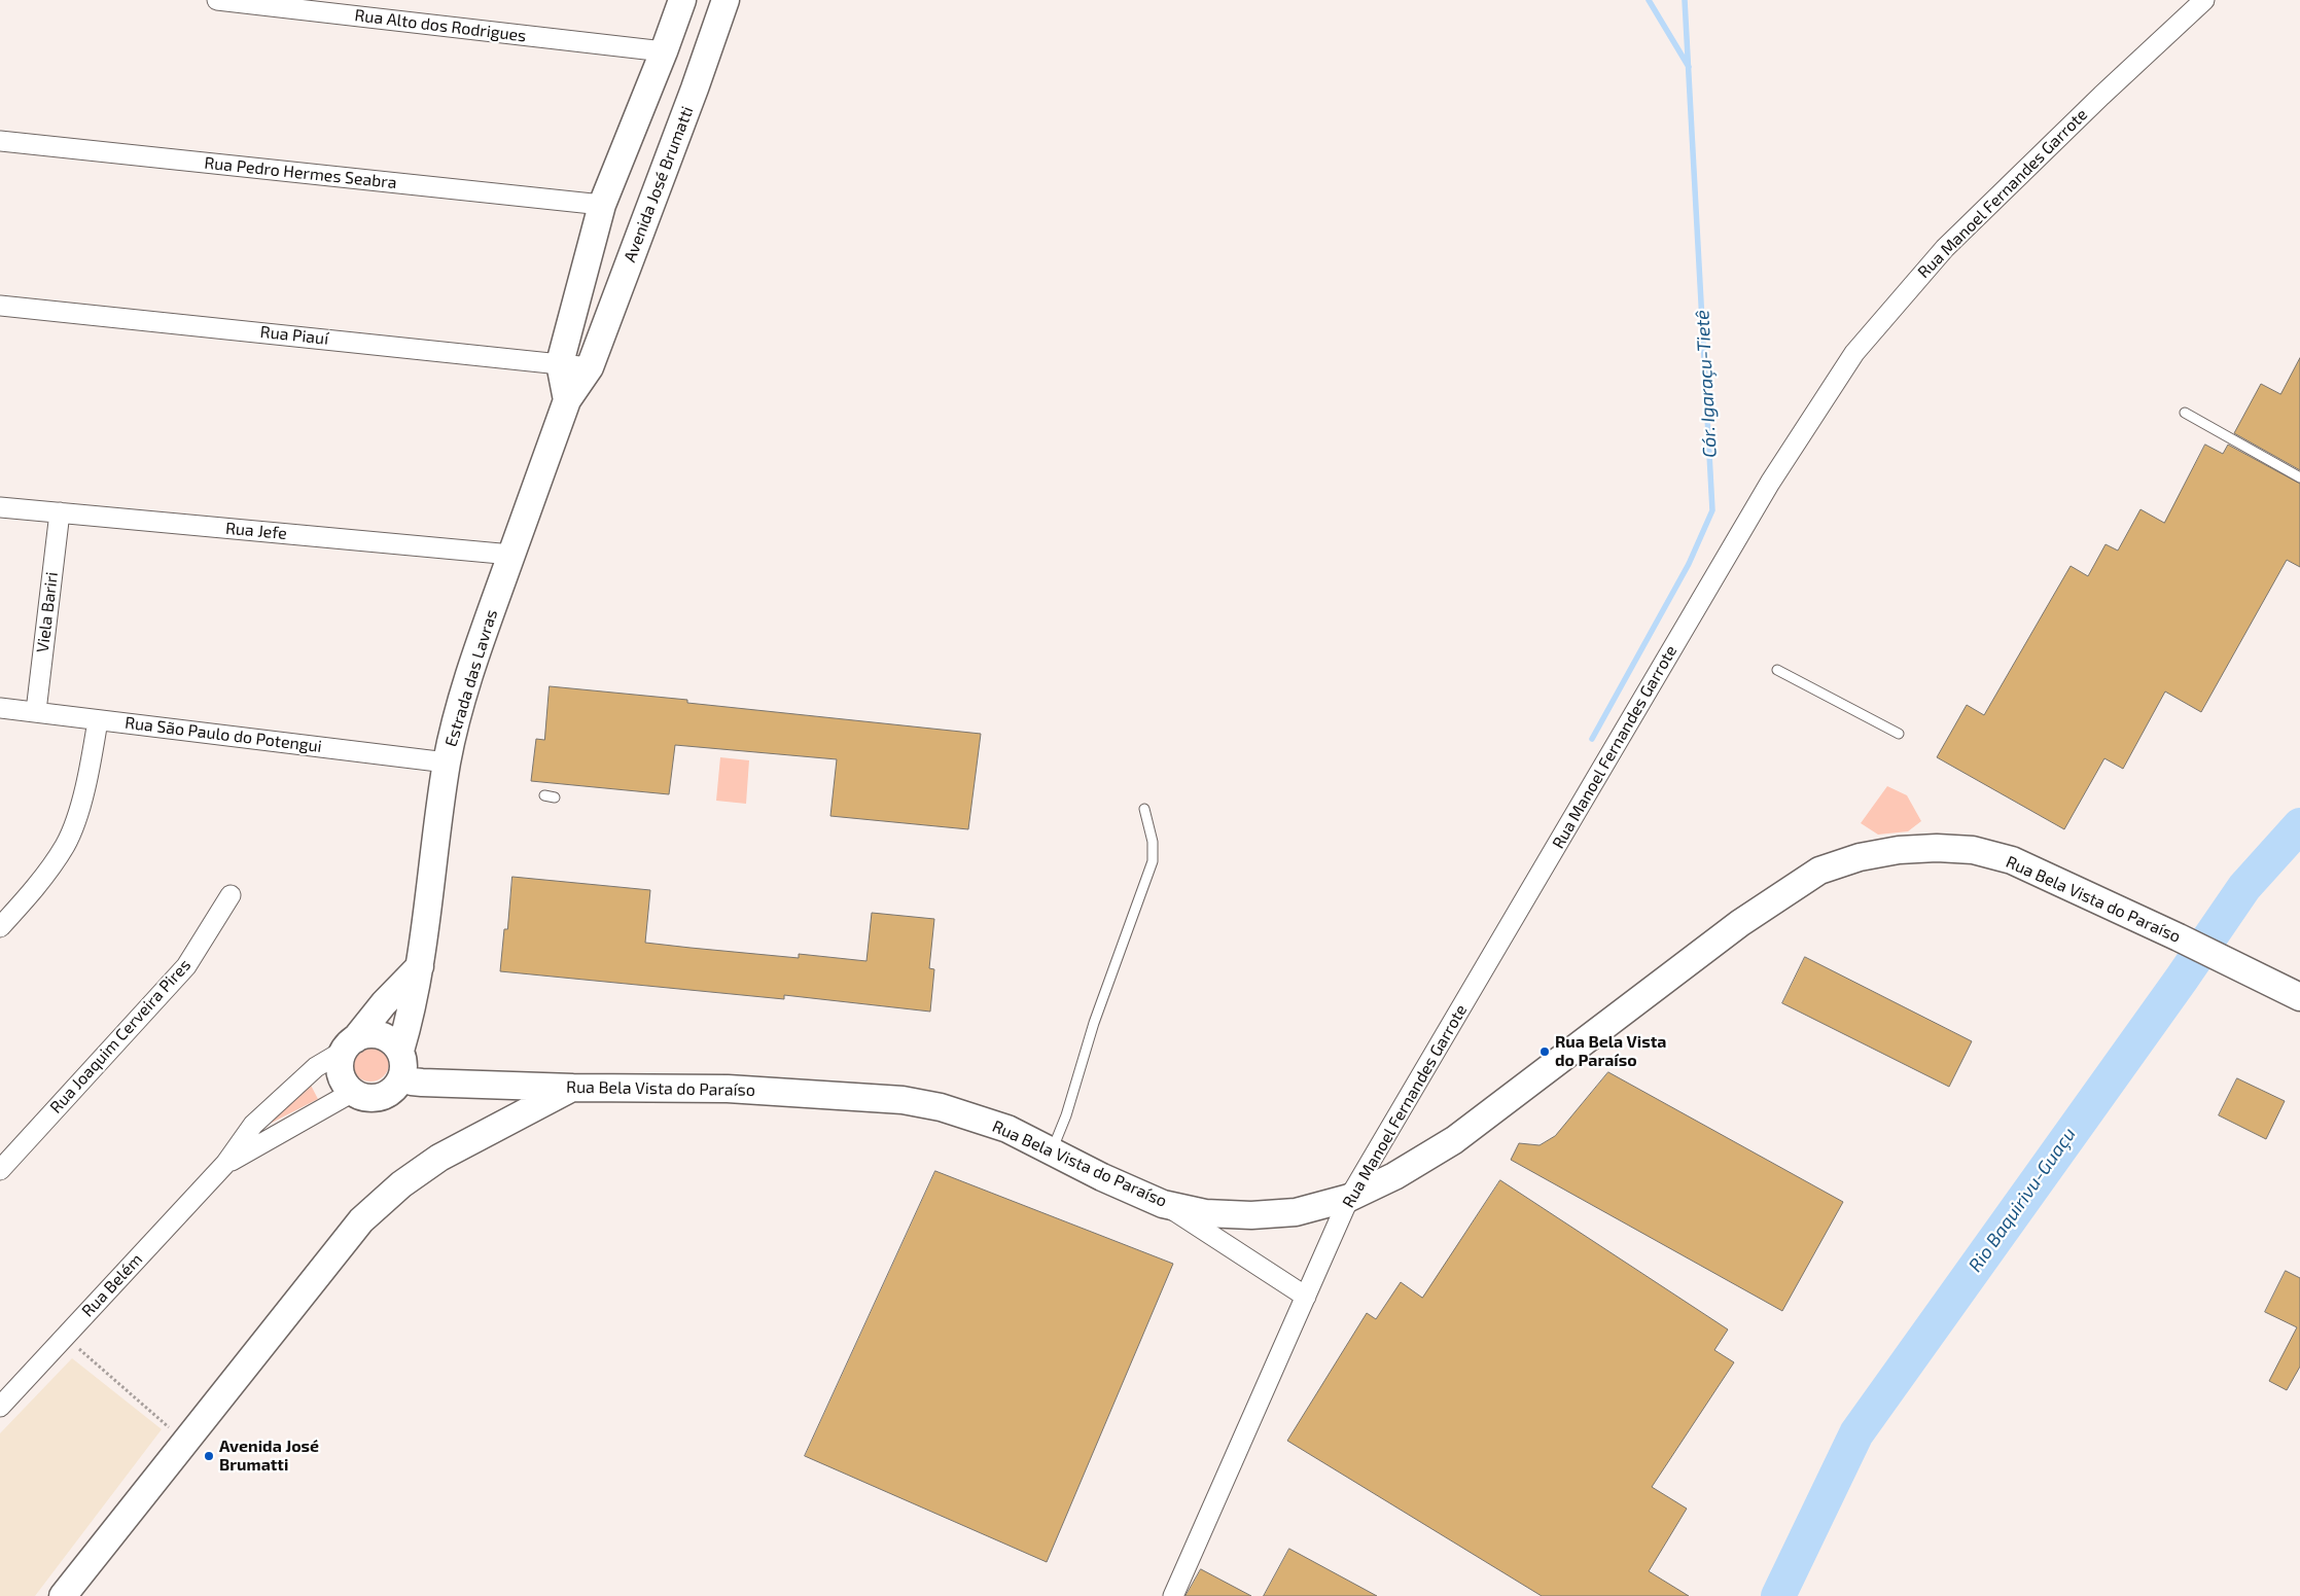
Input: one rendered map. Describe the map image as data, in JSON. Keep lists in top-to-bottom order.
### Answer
{
  "streets": {
    "main road": ["Avenida José Brumatti", "Estrada das Lavras", "Rua Bela Vista do Paraíso"],
    "street": [
      "Rua Alto dos Rodrigues",
      "Rua Pedro Hermes Seabra",
      "Rua Manoel Fernandes Garrote",
      "Rua Piauí",
      "Rua Jefe",
      "Viela Bariri",
      "Rua São Paulo do Potengui",
      "Rua Joaquim Cerveira Pires",
      "Rua Belém"
    ]
  },
  "crossings": [
    ["Avenida José Brumatti", "Rua Piauí"],
    ["Avenida José Brumatti", "Estrada das Lavras"],
    ["Rua Manoel Fernandes Garrote", "Rua Bela Vista do Paraíso"],
    ["Rua Piauí", "Estrada das Lavras"],
    ["Rua Jefe", "Viela Bariri"],
    ["Rua Jefe", "Estrada das Lavras"],
    ["Viela Bariri", "Rua São Paulo do Potengui"],
    ["Estrada das Lavras", "Rua São Paulo do Potengui"],
    ["Estrada das Lavras", "Rua Bela Vista do Paraíso"],
    ["Estrada das Lavras", "Rua Belém"],
    ["Rua Bela Vista do Paraíso", "Rua Belém"]
  ],
  "water": ["Cór. Igaraçu-Tietê", "Rio Baquirivu-Guaçu"],
  "places": ["Rua Bela Vista do Paraíso", "Avenida José Brumatti"]
}
